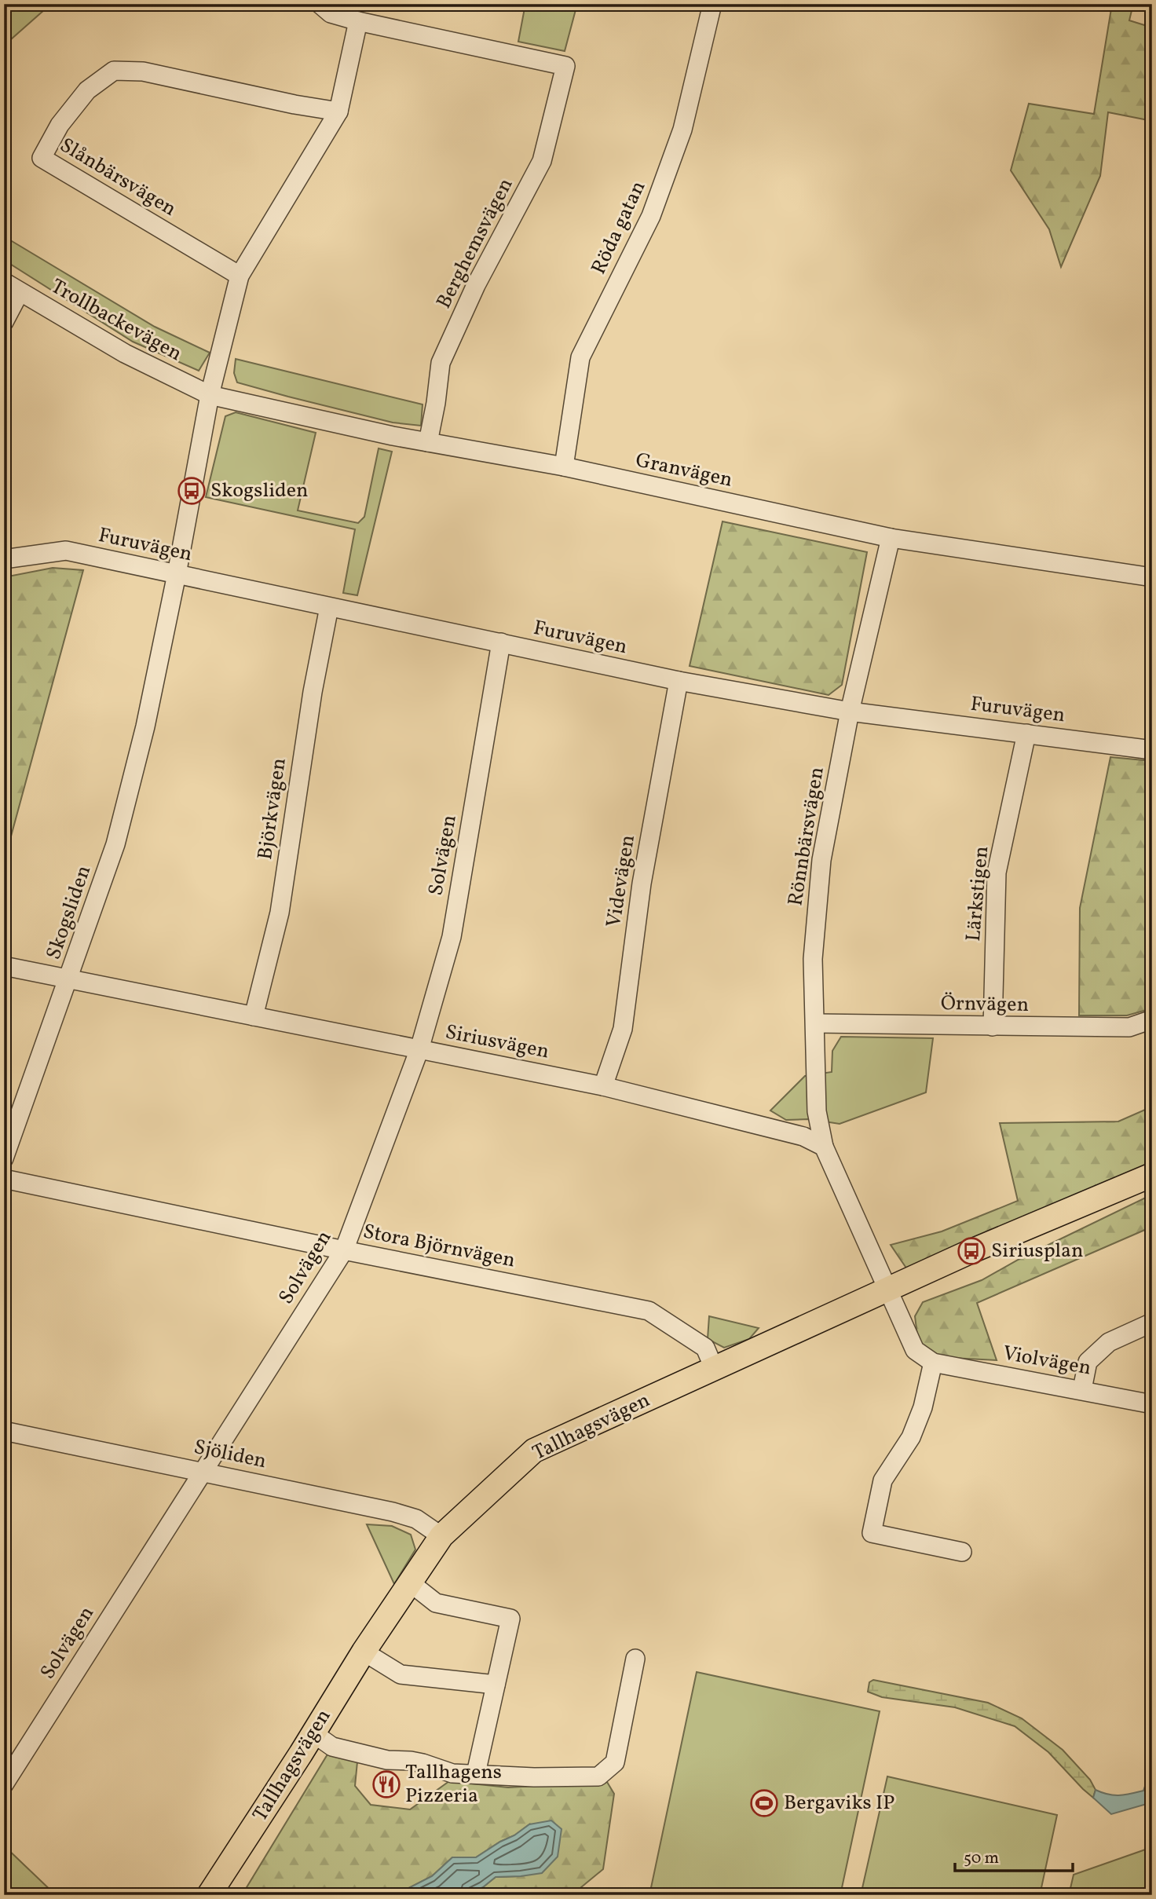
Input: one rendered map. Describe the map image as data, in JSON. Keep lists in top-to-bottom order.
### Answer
{
  "streets": {
    "main road": ["Tallhagsvägen"],
    "street": [
      "Slånbärsvägen",
      "Röda gatan",
      "Berghemsvägen",
      "Trollbackevägen",
      "Granvägen",
      "Furuvägen",
      "Björkvägen",
      "Rönnbärsvägen",
      "Solvägen",
      "Videvägen",
      "Lärkstigen",
      "Skogsliden",
      "Örnvägen",
      "Siriusvägen",
      "Stora Björnvägen",
      "Violvägen",
      "Sjöliden"
    ]
  },
  "crossings": [
    ["Slånbärsvägen", "Skogsliden"],
    ["Röda gatan", "Granvägen"],
    ["Berghemsvägen", "Granvägen"],
    ["Berghemsvägen", "Skogsliden"],
    ["Trollbackevägen", "Granvägen"],
    ["Trollbackevägen", "Skogsliden"],
    ["Granvägen", "Rönnbärsvägen"],
    ["Granvägen", "Skogsliden"],
    ["Furuvägen", "Björkvägen"],
    ["Furuvägen", "Rönnbärsvägen"],
    ["Furuvägen", "Solvägen"],
    ["Furuvägen", "Videvägen"],
    ["Furuvägen", "Lärkstigen"],
    ["Furuvägen", "Skogsliden"],
    ["Björkvägen", "Siriusvägen"],
    ["Rönnbärsvägen", "Örnvägen"],
    ["Rönnbärsvägen", "Siriusvägen"],
    ["Solvägen", "Siriusvägen"],
    ["Solvägen", "Stora Björnvägen"],
    ["Solvägen", "Sjöliden"],
    ["Videvägen", "Siriusvägen"],
    ["Lärkstigen", "Örnvägen"],
    ["Skogsliden", "Siriusvägen"],
    ["Stora Björnvägen", "Tallhagsvägen"],
    ["Tallhagsvägen", "Sjöliden"]
  ],
  "places": {
    "bus stop": ["Skogsliden", "Siriusplan"],
    "restaurant": ["Tallhagens Pizzeria"],
    "sports": ["Bergaviks IP"]
  },
  "scale_bar": "50 m"
}
